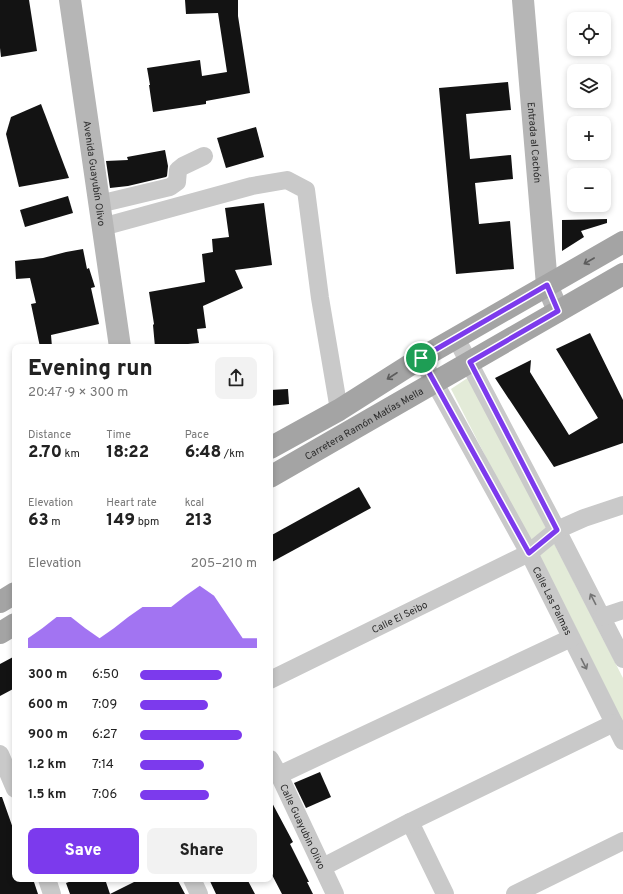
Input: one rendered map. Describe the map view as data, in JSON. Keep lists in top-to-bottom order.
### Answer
{
  "streets": {
    "main road": ["Entrada al Cachón", "Avenida Guayubín Olivo", "Carretera Ramón Matías Mella"],
    "street": ["Calle Las Palmas", "Calle El Seibo", "Calle Guayubin Olivo"]
  },
  "crossings": [
    ["Entrada al Cachón", "Carretera Ramón Matías Mella"],
    ["Carretera Ramón Matías Mella", "Calle Las Palmas"],
    ["Calle Las Palmas", "Calle El Seibo"]
  ],
  "page": {
    "map_buttons": ["+", "−"],
    "heading": ["Evening run", "20:47 · 9 × 300 m"],
    "stats": [
      ["Distance", "2.70 km"],
      ["Time", "18:22"],
      ["Pace", "6:48 /km"],
      ["Elevation", "63 m"],
      ["Heart rate", "149 bpm"],
      ["kcal", "213"]
    ],
    "chart": ["Elevation", "205–210 m"],
    "list": [
      {
        "name": "300 m",
        "note": "6:50"
      },
      {
        "name": "600 m",
        "note": "7:09"
      },
      {
        "name": "900 m",
        "note": "6:27"
      },
      {
        "name": "1.2 km",
        "note": "7:14"
      },
      {
        "name": "1.5 km",
        "note": "7:06"
      }
    ],
    "buttons": ["Save", "Share"]
  }
}
